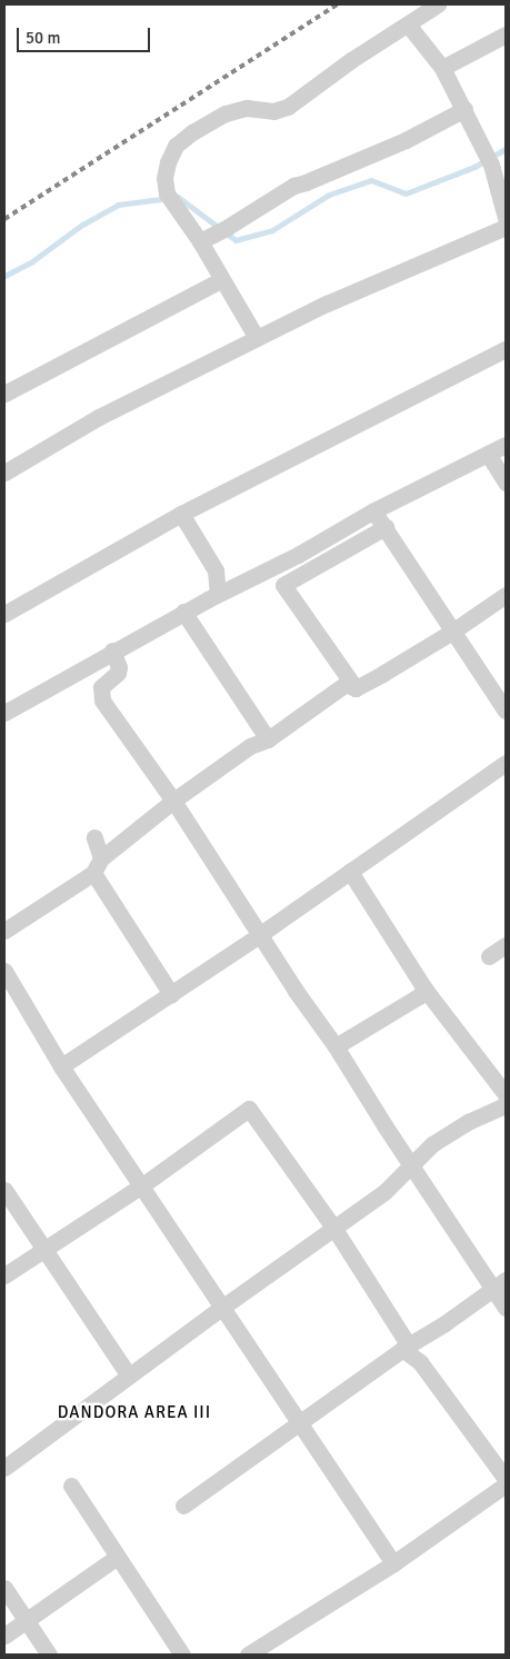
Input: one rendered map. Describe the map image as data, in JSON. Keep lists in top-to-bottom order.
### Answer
{
  "districts": ["DANDORA AREA III"],
  "scale_bar": "50 m"
}
